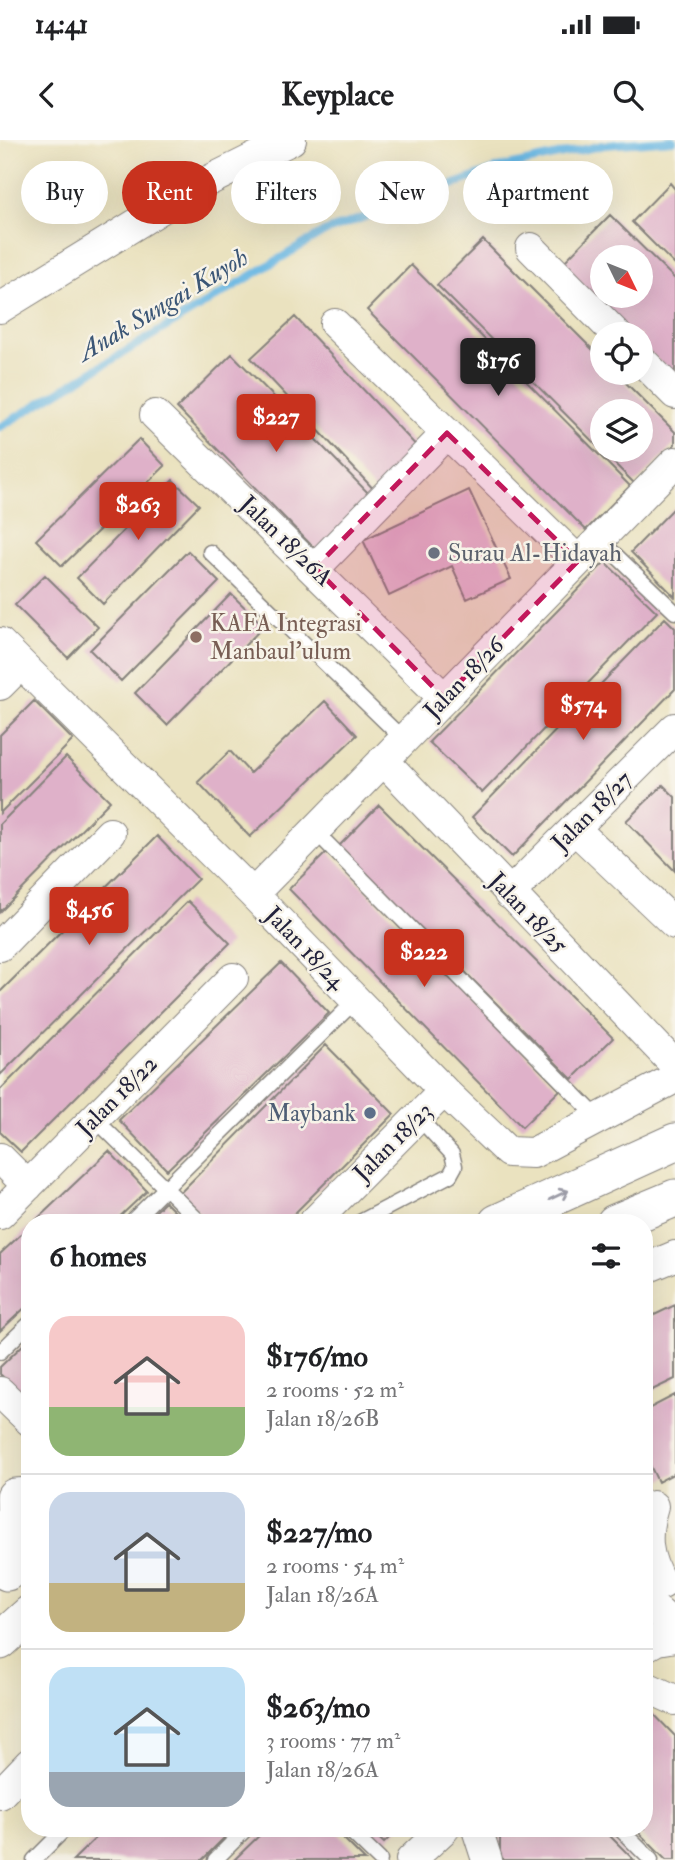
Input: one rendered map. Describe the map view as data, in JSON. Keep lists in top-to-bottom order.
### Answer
{
  "streets": {
    "street": [
      "Jalan 18/26A",
      "Jalan 18/26",
      "Jalan 18/27",
      "Jalan 18/25",
      "Jalan 18/24",
      "Jalan 18/22",
      "Jalan 18/23"
    ]
  },
  "crossings": [
    ["Jalan 18/26A", "Jalan 18/26"],
    ["Jalan 18/26", "Jalan 18/25"],
    ["Jalan 18/26", "Jalan 18/24"],
    ["Jalan 18/27", "Jalan 18/25"],
    ["Jalan 18/24", "Jalan 18/23"]
  ],
  "water": ["Anak Sungai Kuyoh"],
  "places": ["Surau Al-Hidayah", "KAFA Integrasi Manbaul'ulum", "Maybank"],
  "north": "bottom right",
  "page": {
    "status": "14:41",
    "header": "Keyplace",
    "chip": [
      "Buy",
      "Rent",
      "Filters",
      "New",
      "Apartment"
    ],
    "price": [
      "$176",
      "$227",
      "$263",
      "$574",
      "$456",
      "$222"
    ],
    "heading": "6 homes",
    "list": [
      {
        "name": "$176/mo",
        "note": "2 rooms · 52 m² · Jalan 18/26B"
      },
      {
        "name": "$227/mo",
        "note": "2 rooms · 54 m² · Jalan 18/26A"
      },
      {
        "name": "$263/mo",
        "note": "3 rooms · 77 m² · Jalan 18/26A"
      }
    ]
  }
}
